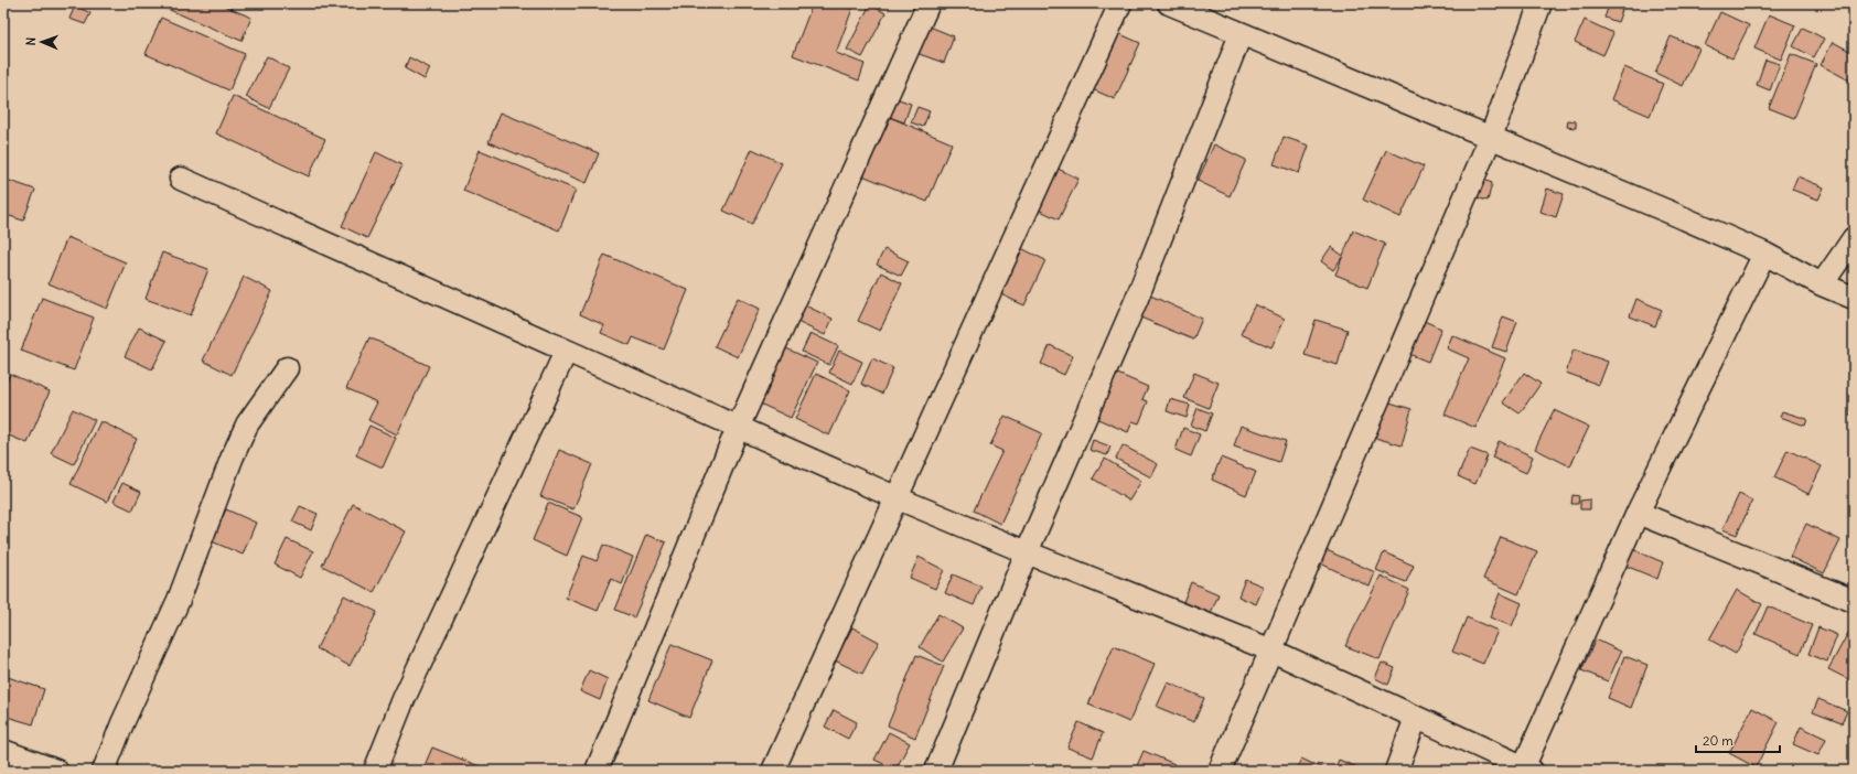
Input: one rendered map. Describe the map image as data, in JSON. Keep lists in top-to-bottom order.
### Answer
{
  "scale_bar": "20 m",
  "north": "left"
}
